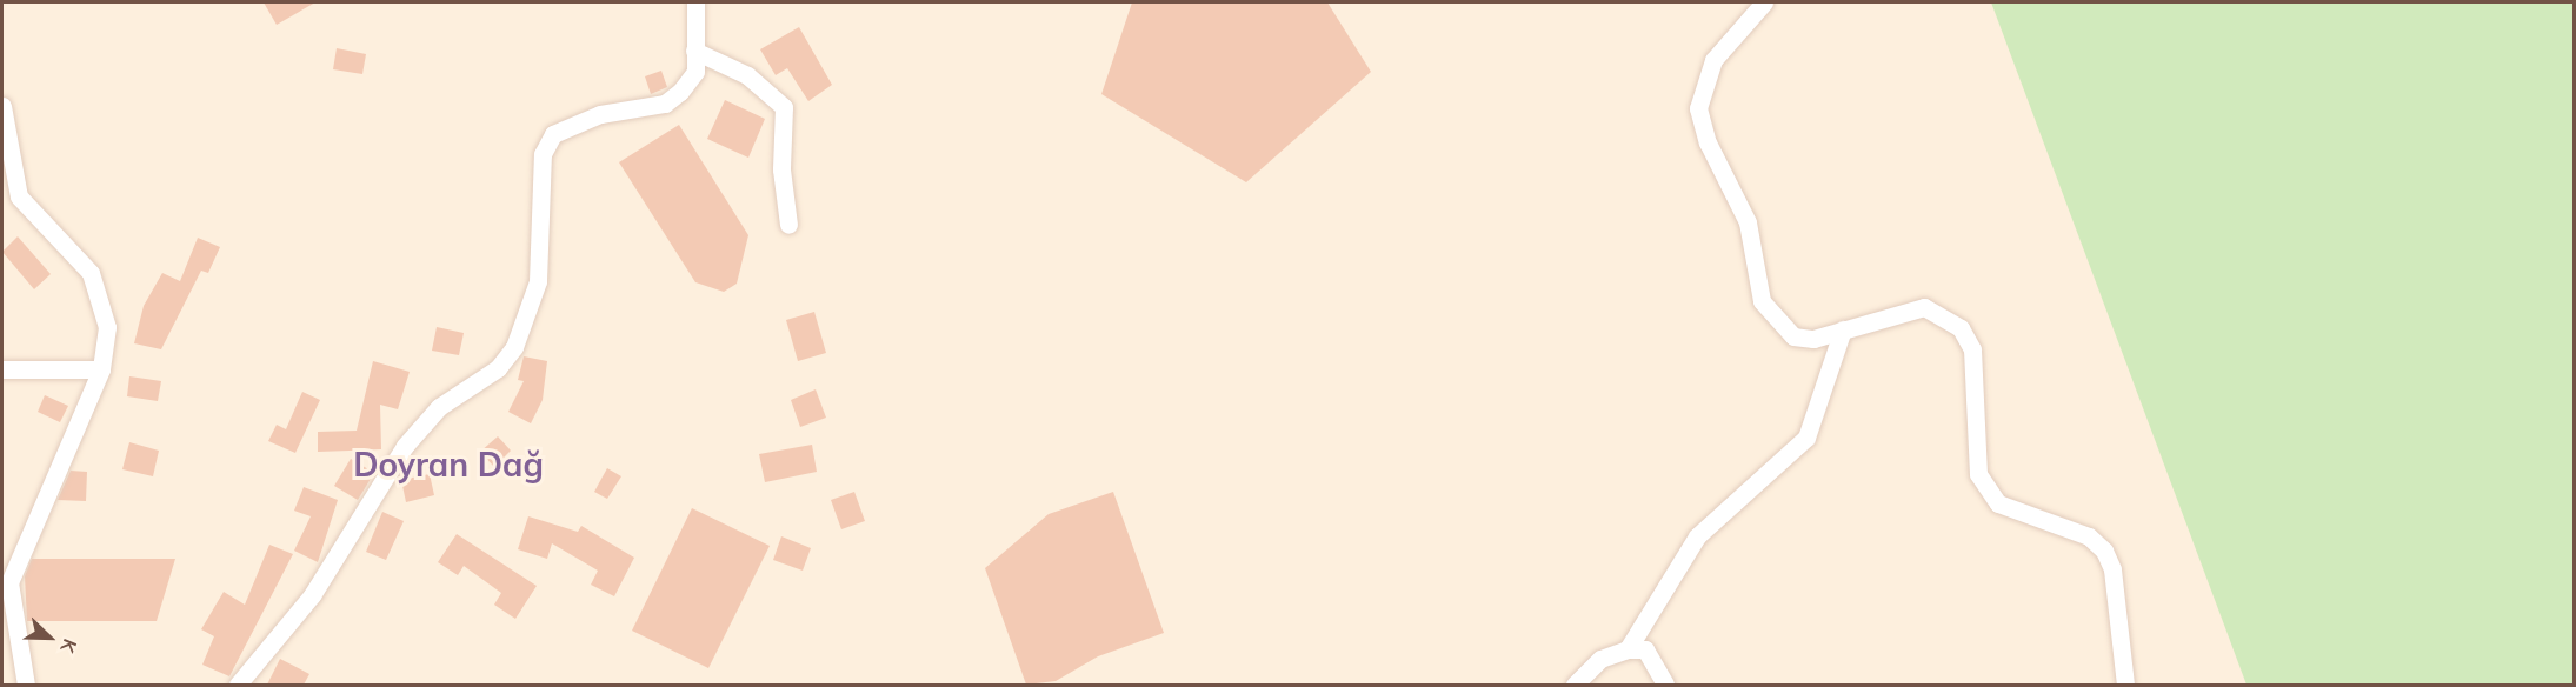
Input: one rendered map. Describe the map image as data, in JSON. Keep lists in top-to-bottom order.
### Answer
{
  "districts": ["Doyran Dağ"],
  "north": "bottom right"
}
